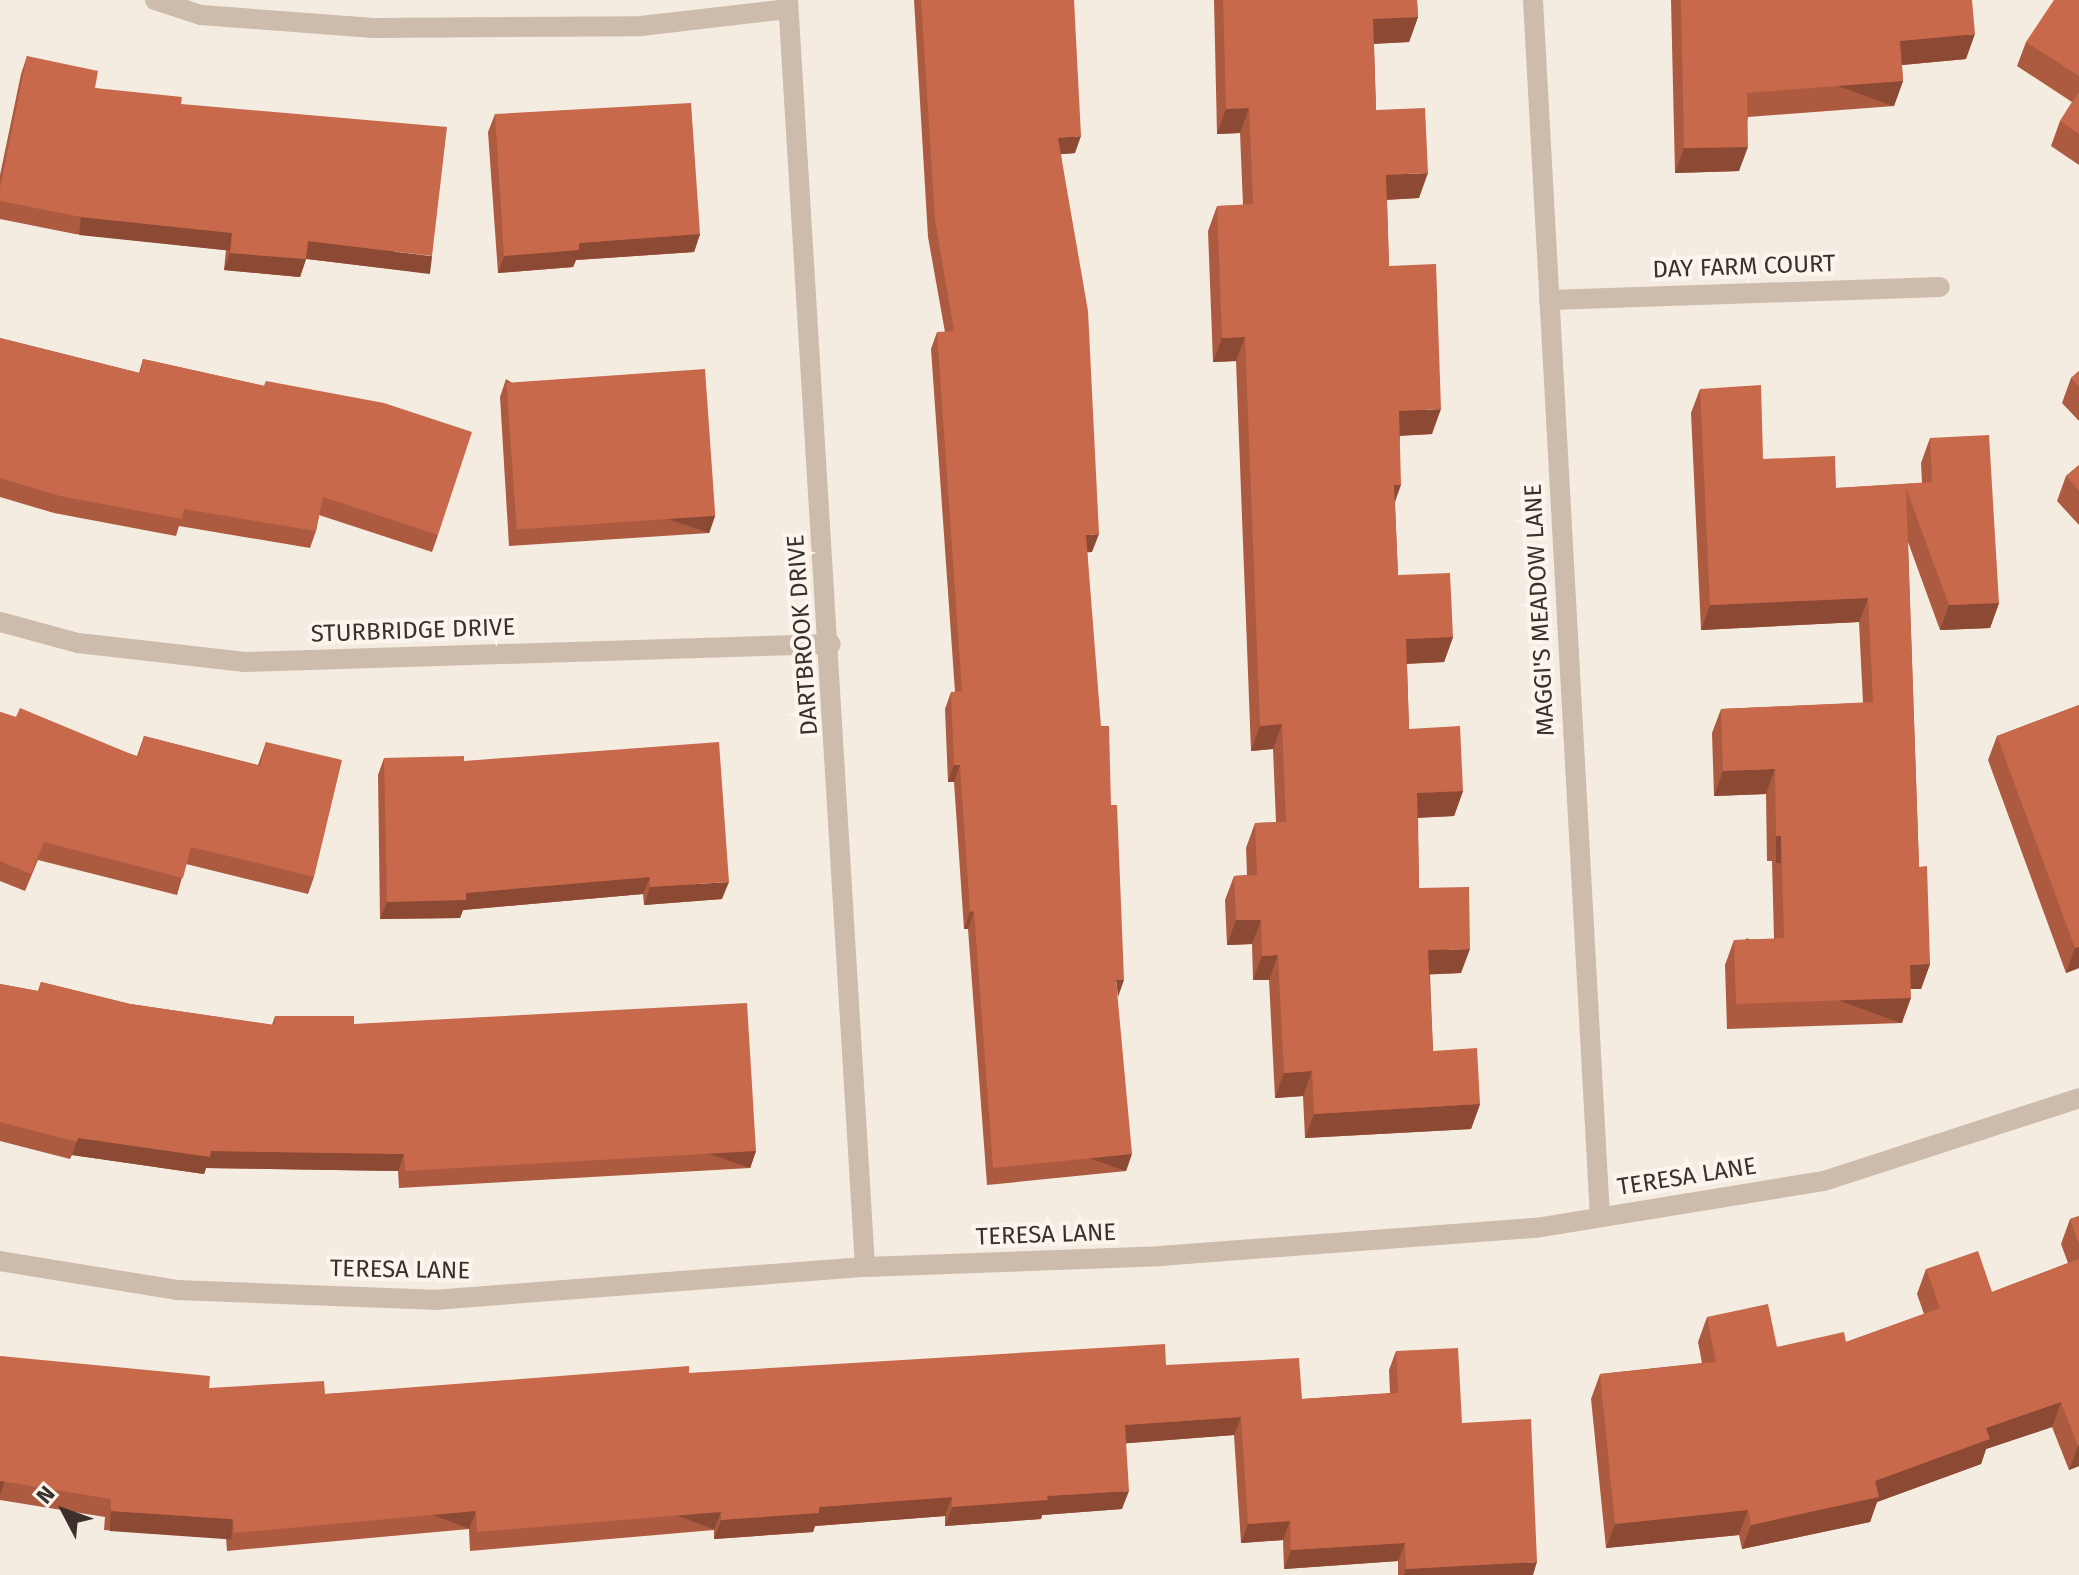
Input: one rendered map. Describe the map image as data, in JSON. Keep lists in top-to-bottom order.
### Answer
{
  "streets": {
    "street": [
      "DAY FARM COURT",
      "MAGGI'S MEADOW LANE",
      "STURBRIDGE DRIVE",
      "DARTBROOK DRIVE",
      "TERESA LANE"
    ]
  },
  "crossings": [
    ["DAY FARM COURT", "MAGGI'S MEADOW LANE"],
    ["MAGGI'S MEADOW LANE", "TERESA LANE"],
    ["STURBRIDGE DRIVE", "DARTBROOK DRIVE"],
    ["DARTBROOK DRIVE", "TERESA LANE"]
  ],
  "north": "top left"
}
